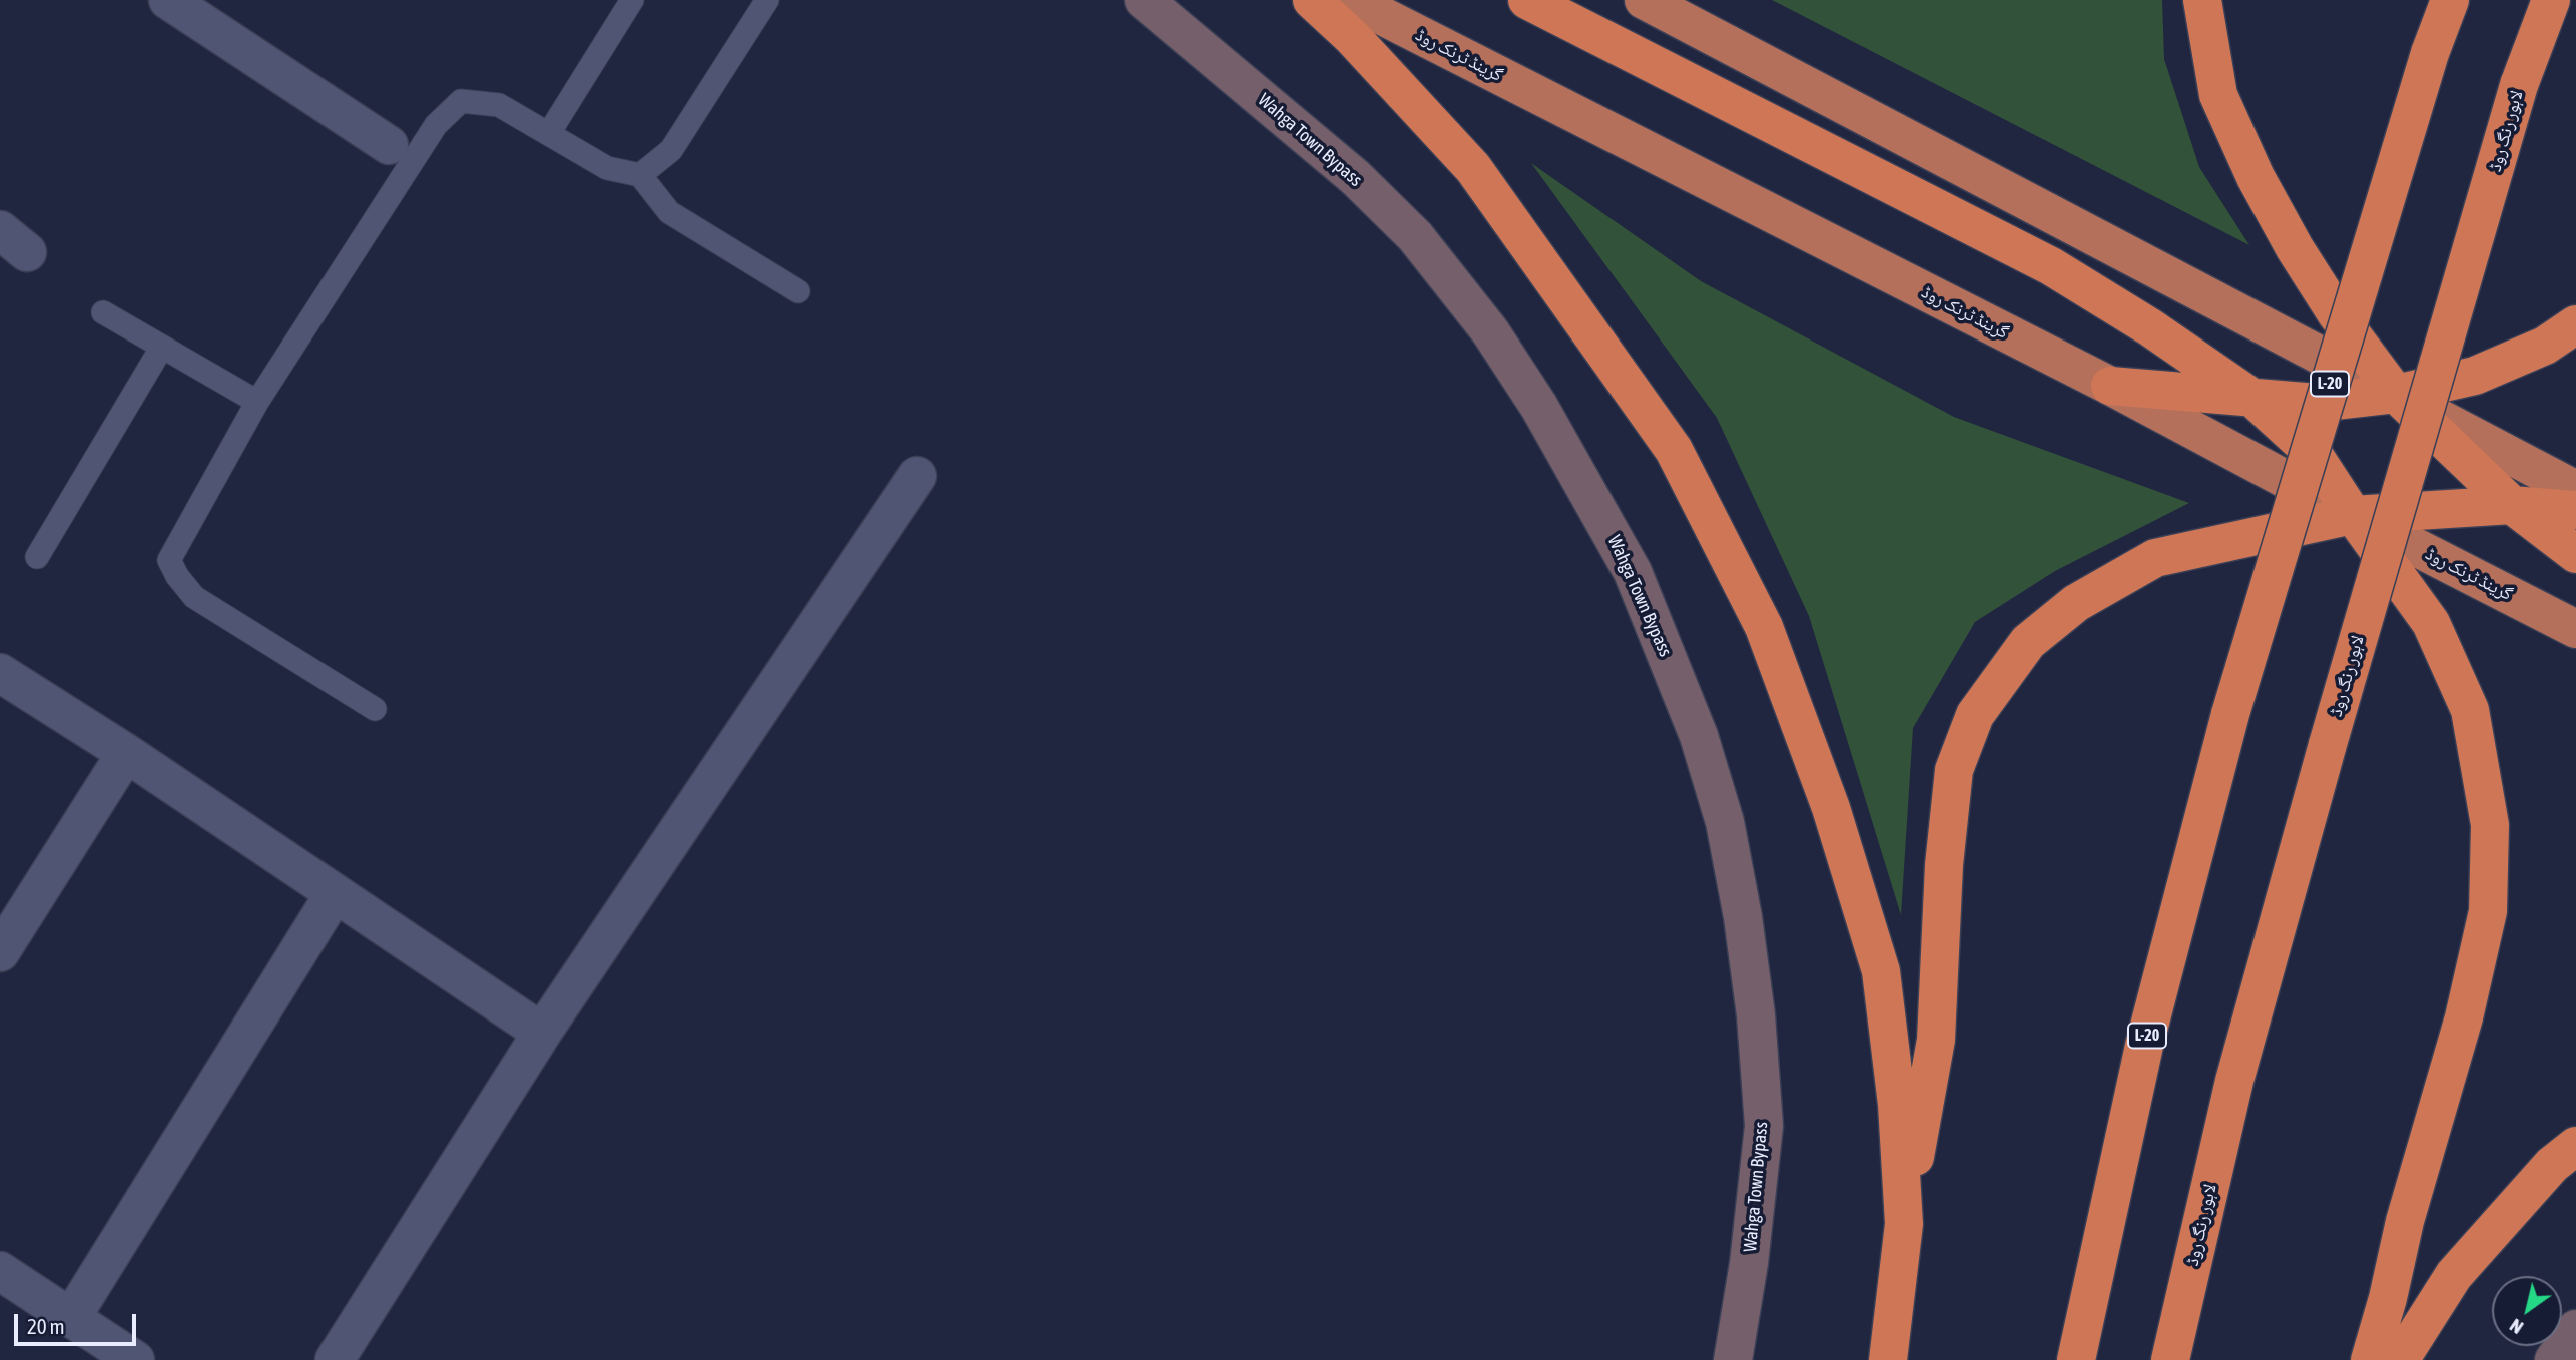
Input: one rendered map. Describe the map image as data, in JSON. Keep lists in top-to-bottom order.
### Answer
{
  "streets": {
    "highway": ["گرینڈ ٹرنک روڈ", "لاہور رنگ روڈ", "L-20"],
    "main road": ["Wahga Town Bypass"]
  },
  "scale_bar": "20 m",
  "north": "bottom left"
}
